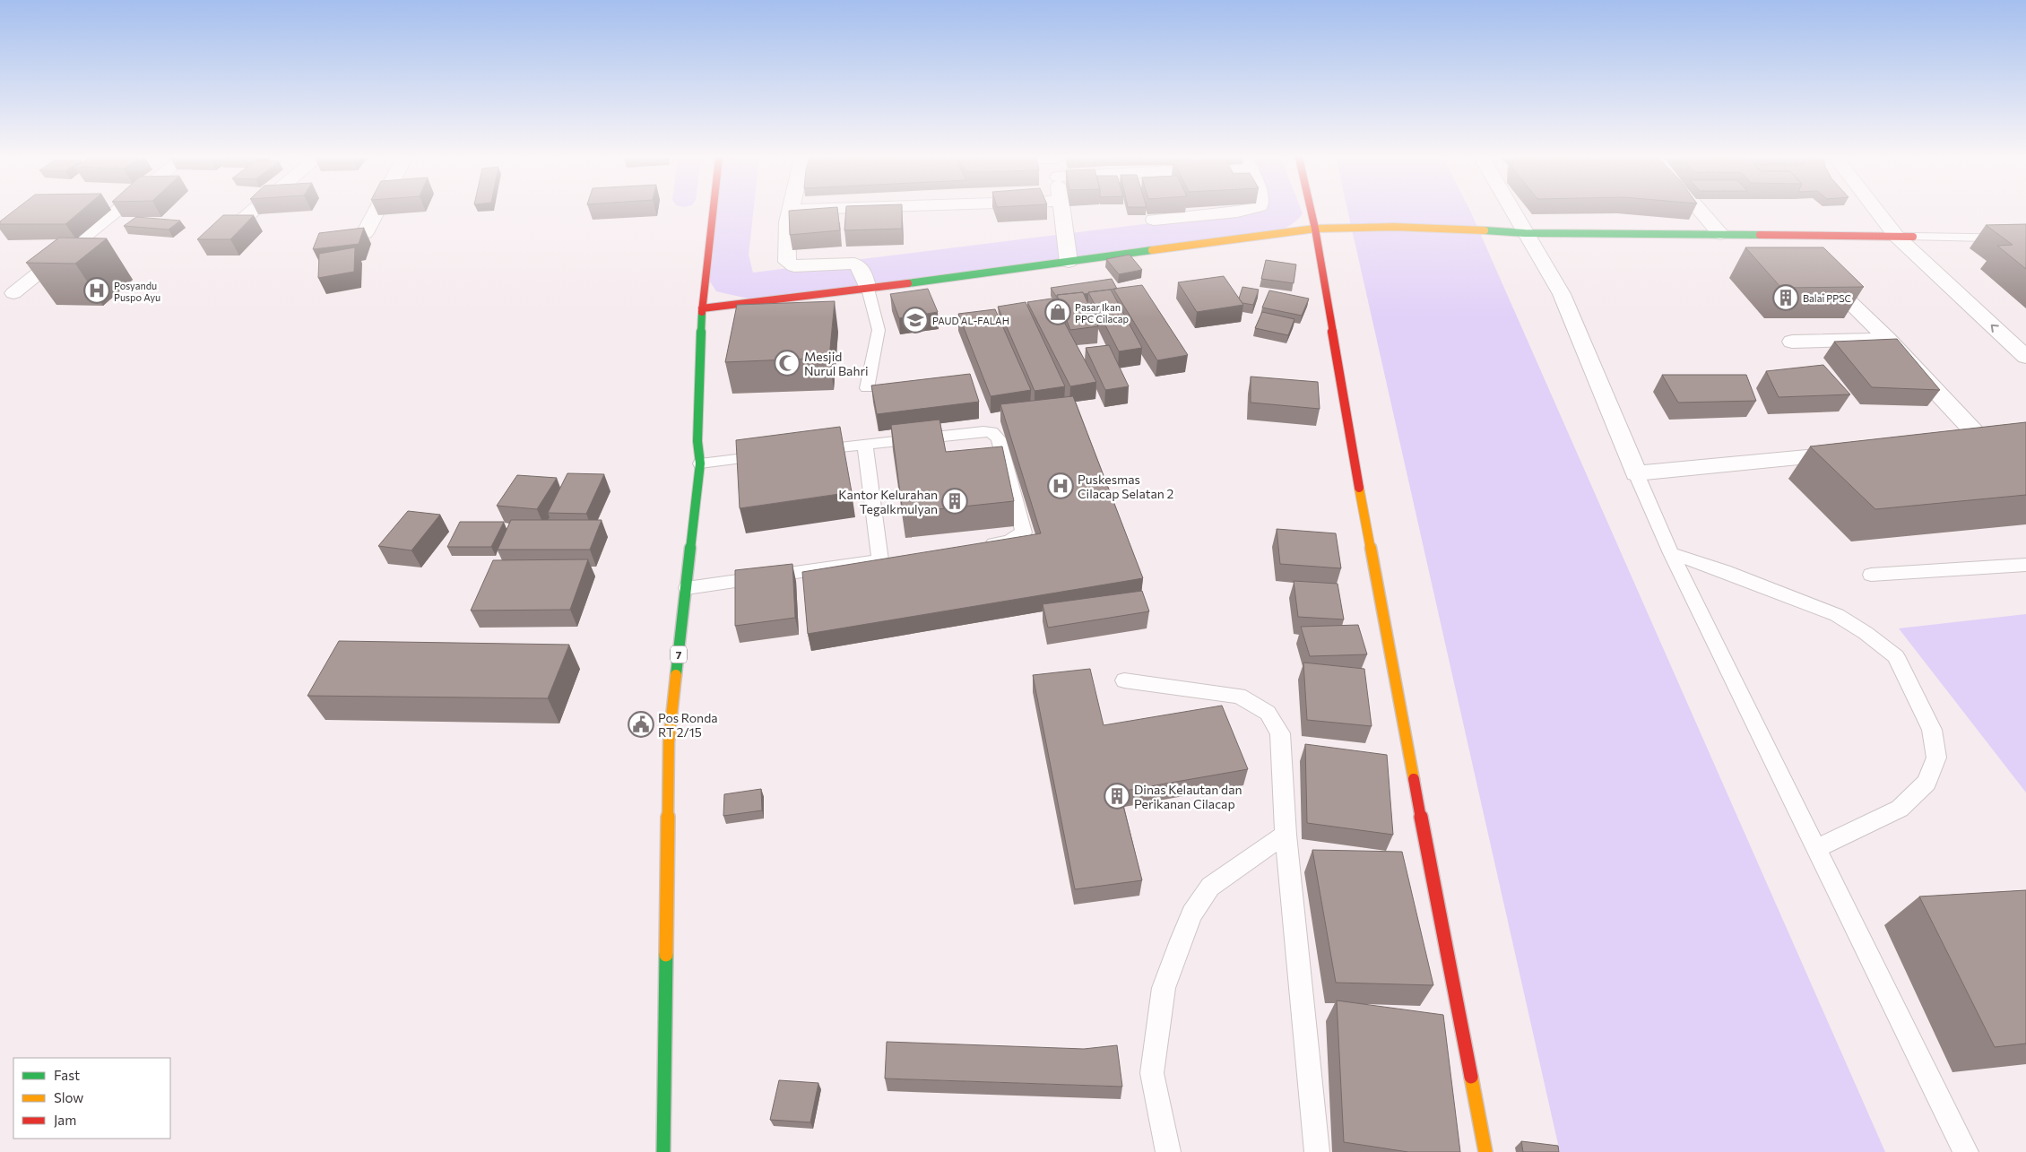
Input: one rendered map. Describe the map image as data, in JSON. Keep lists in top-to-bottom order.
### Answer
{
  "streets": {
    "main road": ["7"]
  },
  "places": {
    "hospital": ["Posyandu Puspo Ayu", "Puskesmas Cilacap Selatan 2"],
    "building": ["Balai PPSC", "Kantor Kelurahan Tegalkmulyan", "Dinas Kelautan dan Perikanan Cilacap"],
    "shop": ["Pasar Ikan PPC Cilacap"],
    "school or university": ["PAUD AL-FALAH"],
    "mosque": ["Mesjid Nurul Bahri"],
    "public building": ["Pos Ronda RT 2/15"]
  },
  "legend": ["Fast", "Slow", "Jam"]
}
